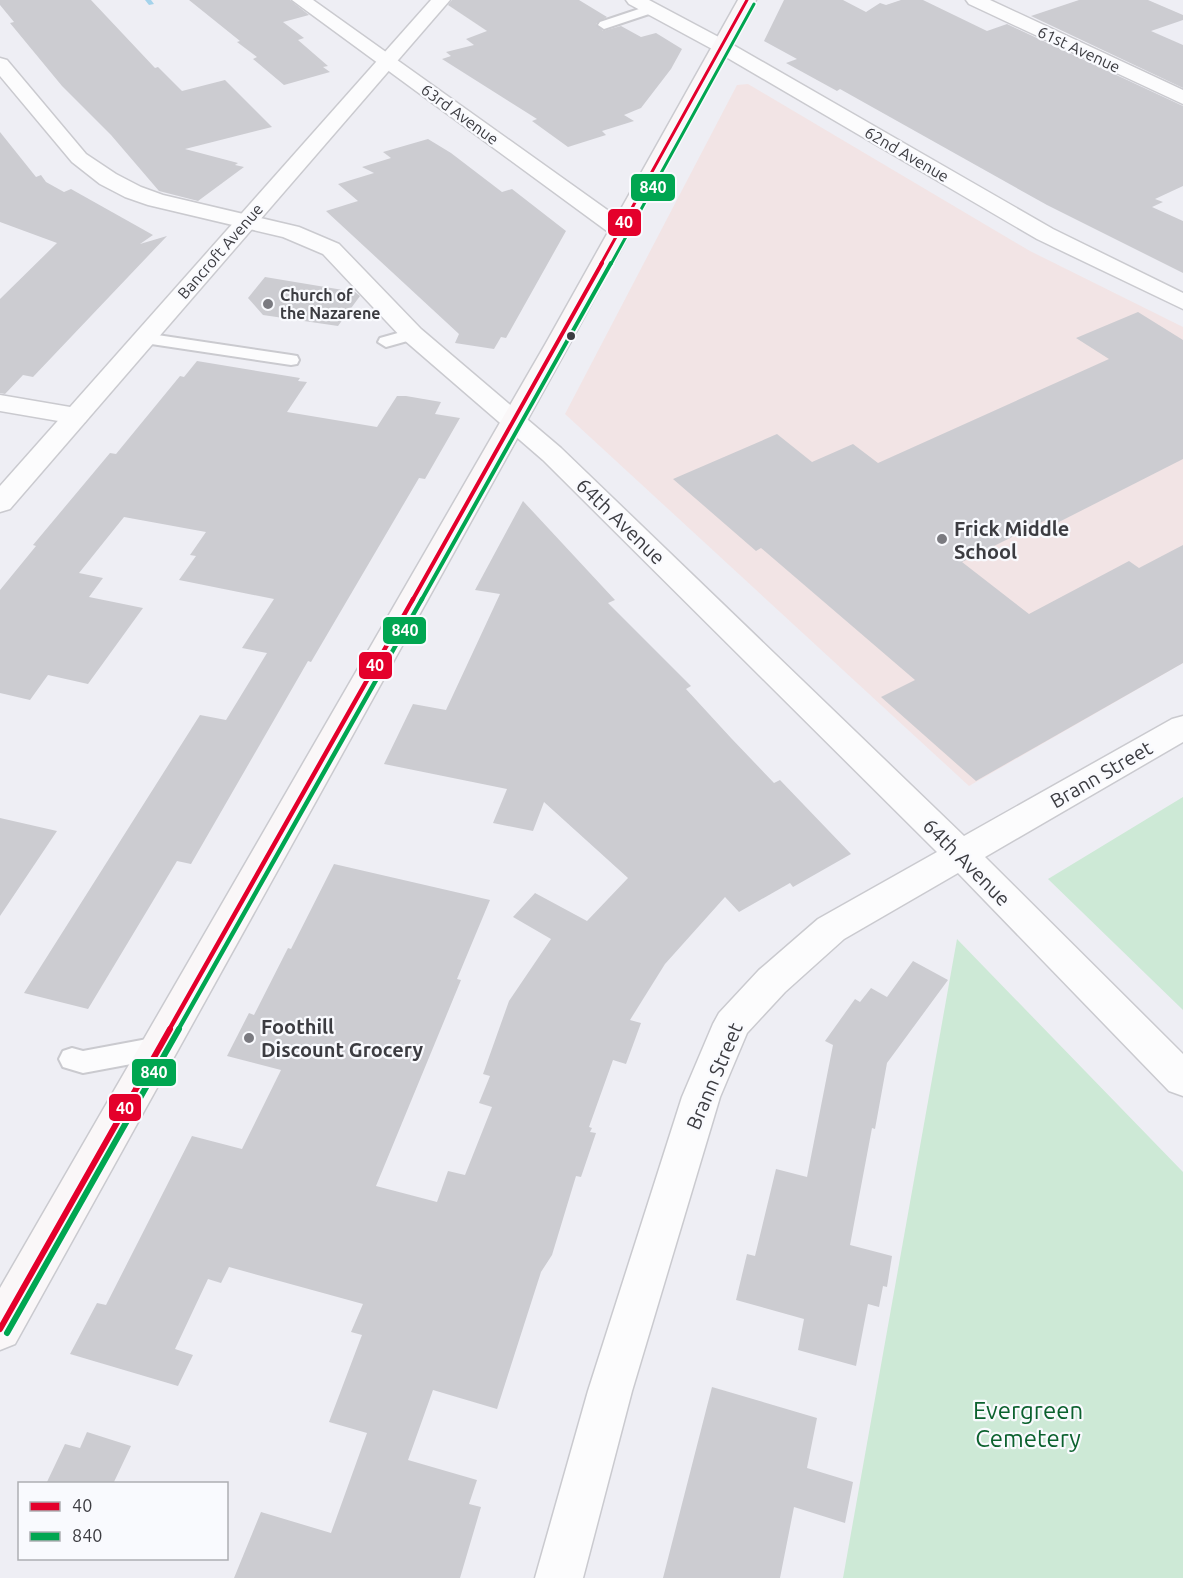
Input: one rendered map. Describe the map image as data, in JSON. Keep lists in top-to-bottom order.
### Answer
{
  "streets": {
    "street": [
      "61st Avenue",
      "63rd Avenue",
      "62nd Avenue",
      "Bancroft Avenue",
      "64th Avenue",
      "Brann Street"
    ]
  },
  "crossings": [
    ["63rd Avenue", "Bancroft Avenue"],
    ["Bancroft Avenue", "64th Avenue"],
    ["64th Avenue", "Brann Street"]
  ],
  "parks": ["Evergreen Cemetery"],
  "places": ["Church of the Nazarene", "Frick Middle School", "Foothill Discount Grocery"],
  "lines": ["transit line 40", "transit line 840"],
  "legend": ["40", "840"]
}
